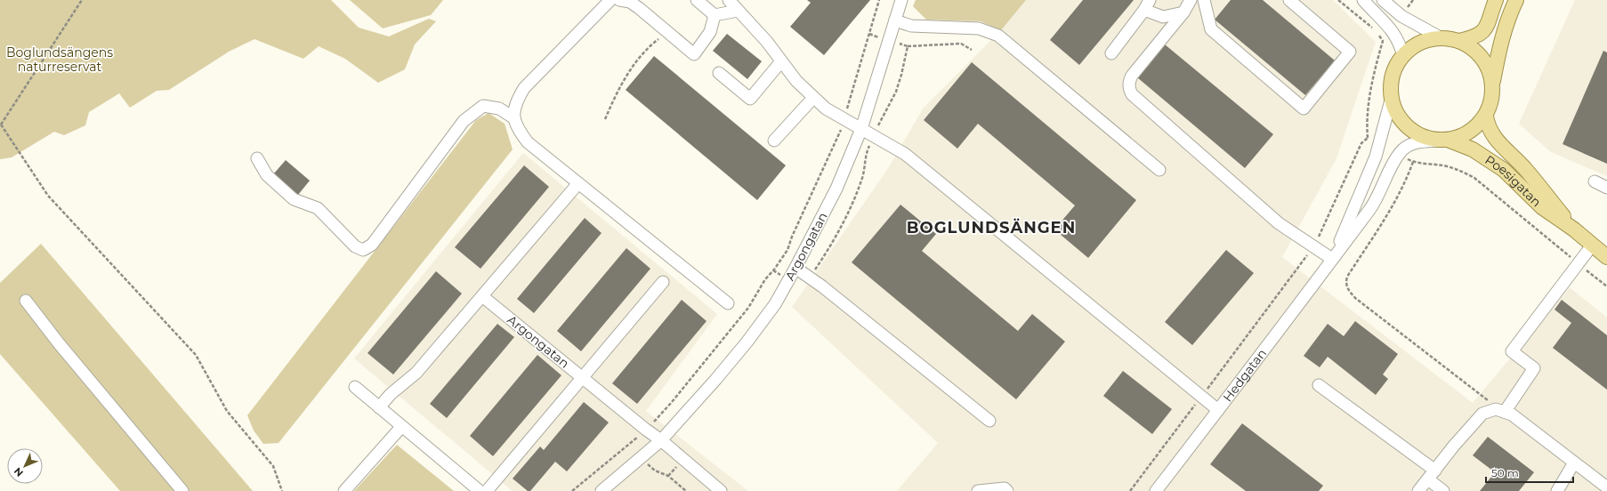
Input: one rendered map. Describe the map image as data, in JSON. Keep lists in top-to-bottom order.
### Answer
{
  "streets": {
    "main road": ["Poesigatan"],
    "street": ["Argongatan", "Hedgatan"]
  },
  "crossings": [
    ["Poesigatan", "Hedgatan"]
  ],
  "districts": ["BOGLUNDSÄNGEN"],
  "parks": ["Boglundsängens naturreservat"],
  "scale_bar": "50 m",
  "north": "bottom left"
}
